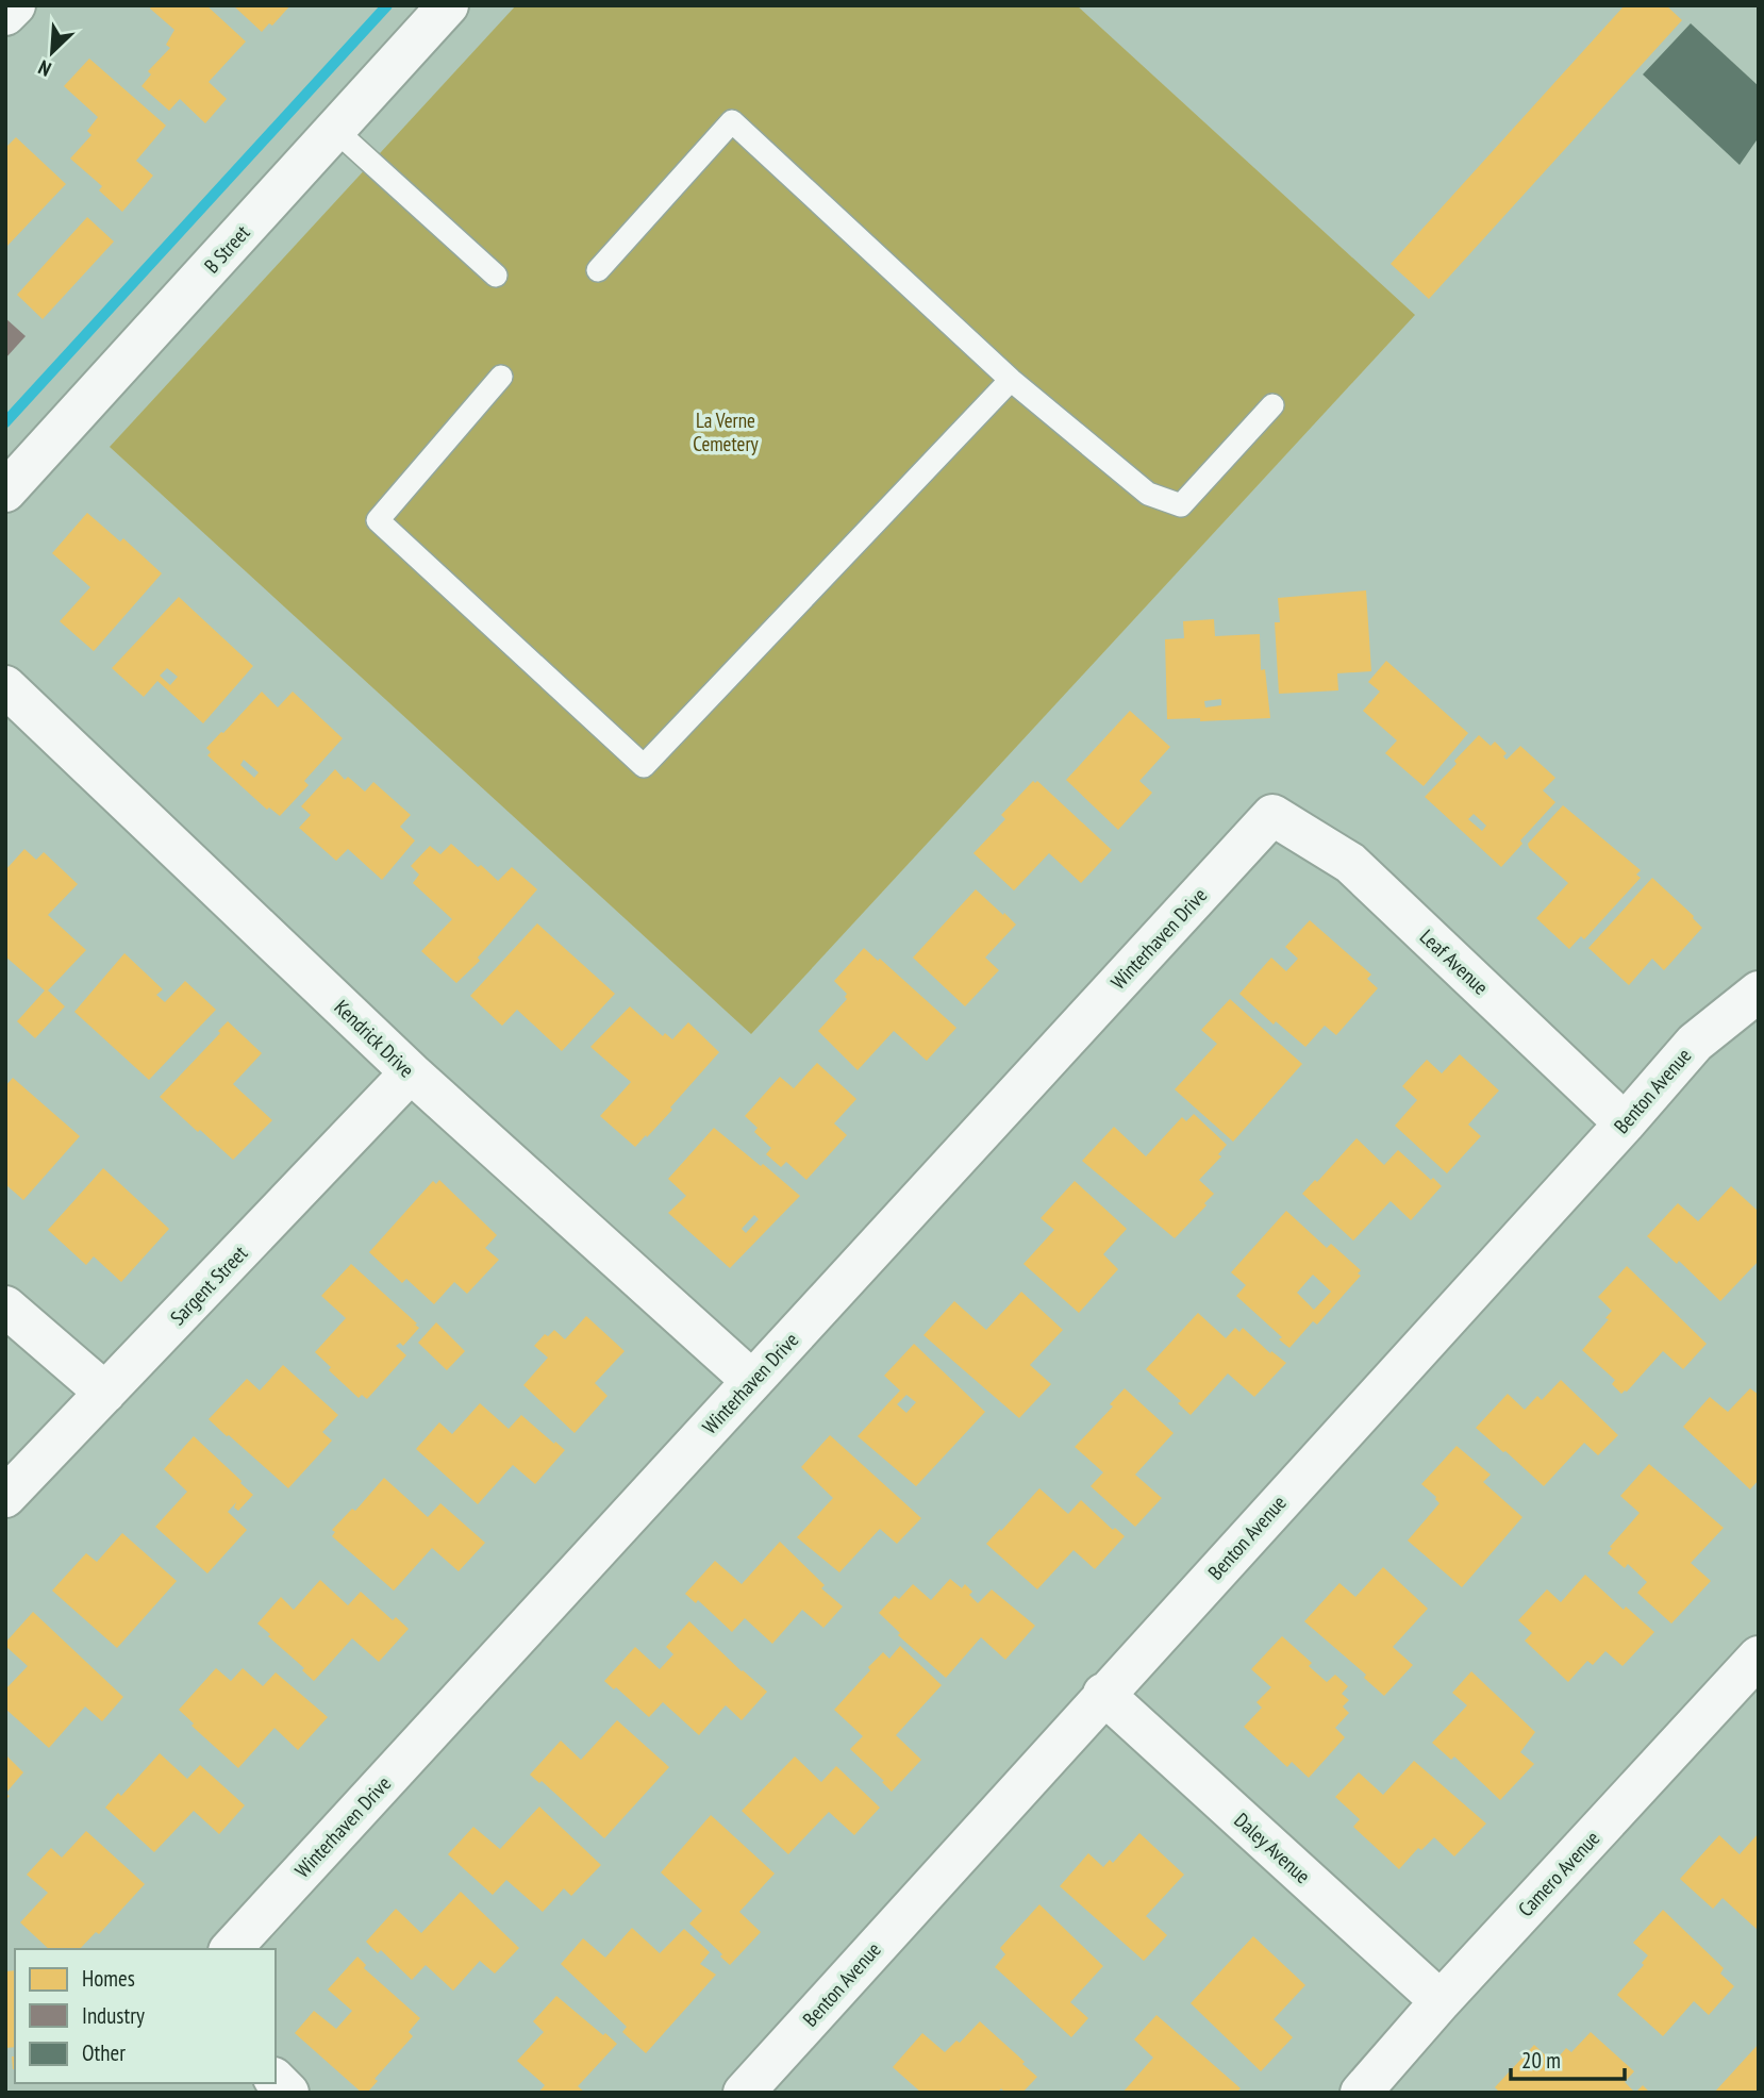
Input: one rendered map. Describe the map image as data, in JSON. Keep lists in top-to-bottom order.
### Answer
{
  "streets": {
    "street": [
      "B Street",
      "Winterhaven Drive",
      "Leaf Avenue",
      "Kendrick Drive",
      "Benton Avenue",
      "Sargent Street",
      "Daley Avenue",
      "Camero Avenue"
    ]
  },
  "crossings": [
    ["Winterhaven Drive", "Leaf Avenue"],
    ["Winterhaven Drive", "Kendrick Drive"],
    ["Leaf Avenue", "Benton Avenue"],
    ["Kendrick Drive", "Sargent Street"],
    ["Benton Avenue", "Daley Avenue"],
    ["Daley Avenue", "Camero Avenue"]
  ],
  "parks": ["La Verne Cemetery"],
  "legend": ["Homes", "Industry", "Other"],
  "scale_bar": "20 m",
  "north": "bottom left"
}
